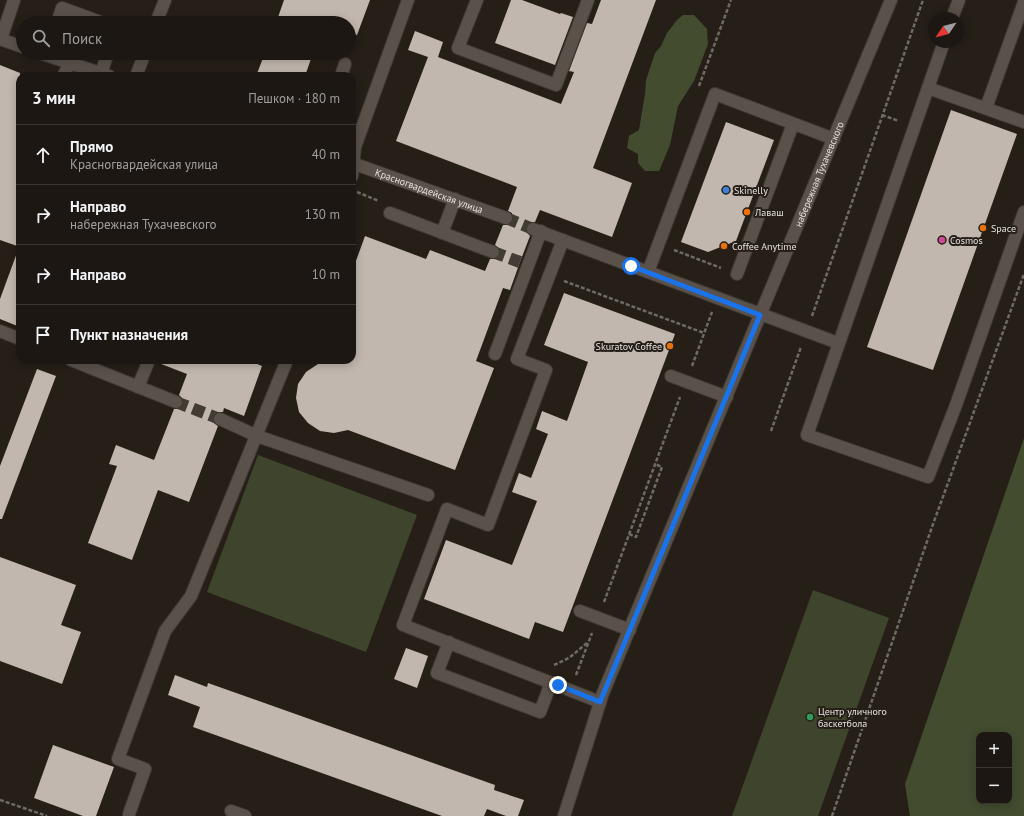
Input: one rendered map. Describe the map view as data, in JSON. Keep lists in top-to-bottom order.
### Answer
{
  "streets": {
    "street": ["набережная Тухачевского", "Красногвардейская улица"]
  },
  "places": [
    "Skinelly",
    "Лаваш",
    "Space",
    "Cosmos",
    "Coffee Anytime",
    "Skuratov Coffee",
    "Центр уличного баскетбола"
  ],
  "north": "bottom left",
  "page": {
    "search": "Поиск",
    "heading": ["3 мин", "Пешком · 180 m"],
    "list": [
      ["Прямо", "Красногвардейская улица", "40 m"],
      ["Направо", "набережная Тухачевского", "130 m"],
      ["Направо", "10 m"],
      "Пункт назначения"
    ],
    "map_buttons": ["+", "−"]
  }
}
